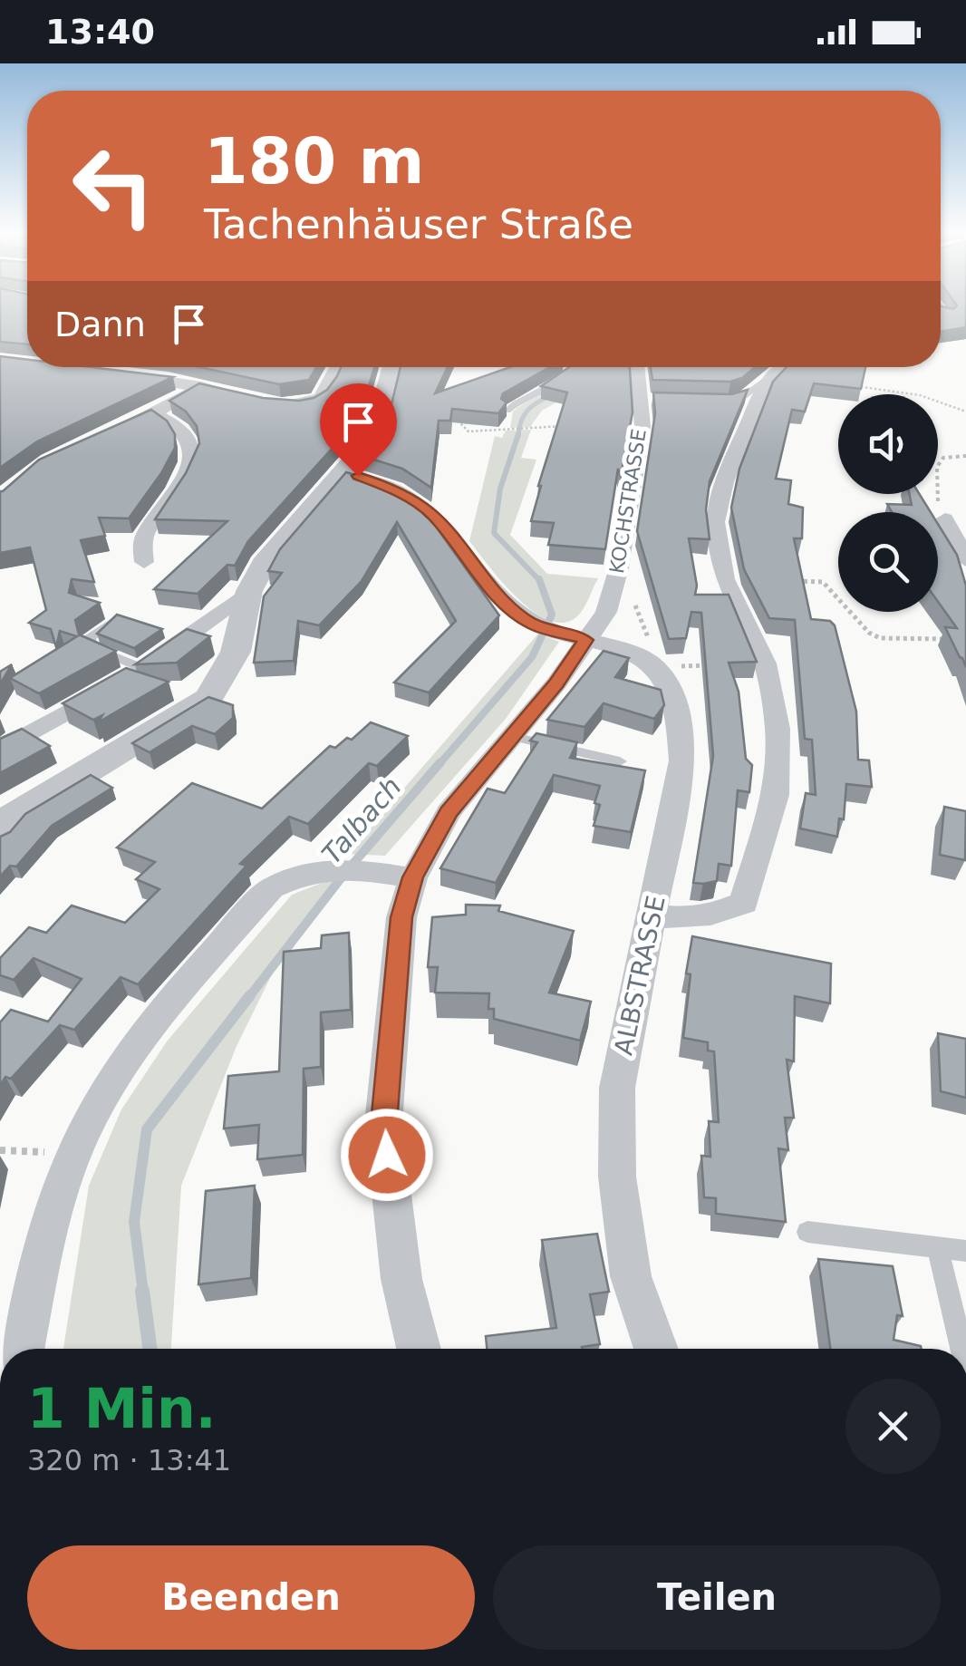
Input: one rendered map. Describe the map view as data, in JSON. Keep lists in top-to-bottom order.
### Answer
{
  "streets": {
    "street": ["KOCHSTRASSE", "ALBSTRASSE"]
  },
  "water": ["Talbach"],
  "page": {
    "status": "13:40",
    "turn": ["180 m", "Tachenhäuser Straße"],
    "then": "Dann",
    "heading": ["1 Min.", "320 m · 13:41"],
    "buttons": ["Beenden", "Teilen"]
  }
}
